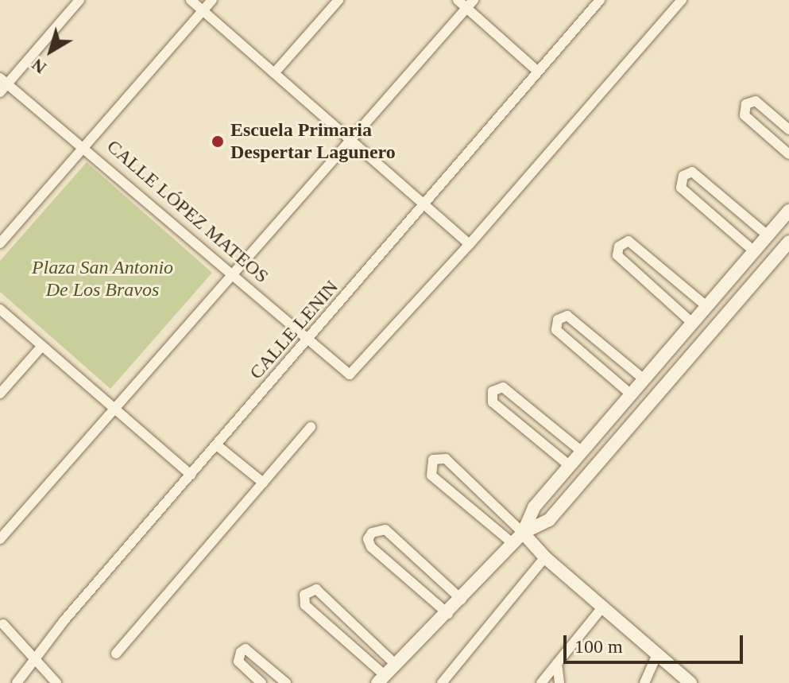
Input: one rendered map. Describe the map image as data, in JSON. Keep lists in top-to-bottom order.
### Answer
{
  "streets": {
    "street": ["CALLE LÓPEZ MATEOS", "CALLE LENIN"]
  },
  "crossings": [
    ["CALLE LÓPEZ MATEOS", "CALLE LENIN"]
  ],
  "parks": ["Plaza San Antonio De Los Bravos"],
  "places": ["Escuela Primaria Despertar Lagunero"],
  "scale_bar": "100 m",
  "north": "bottom left"
}
